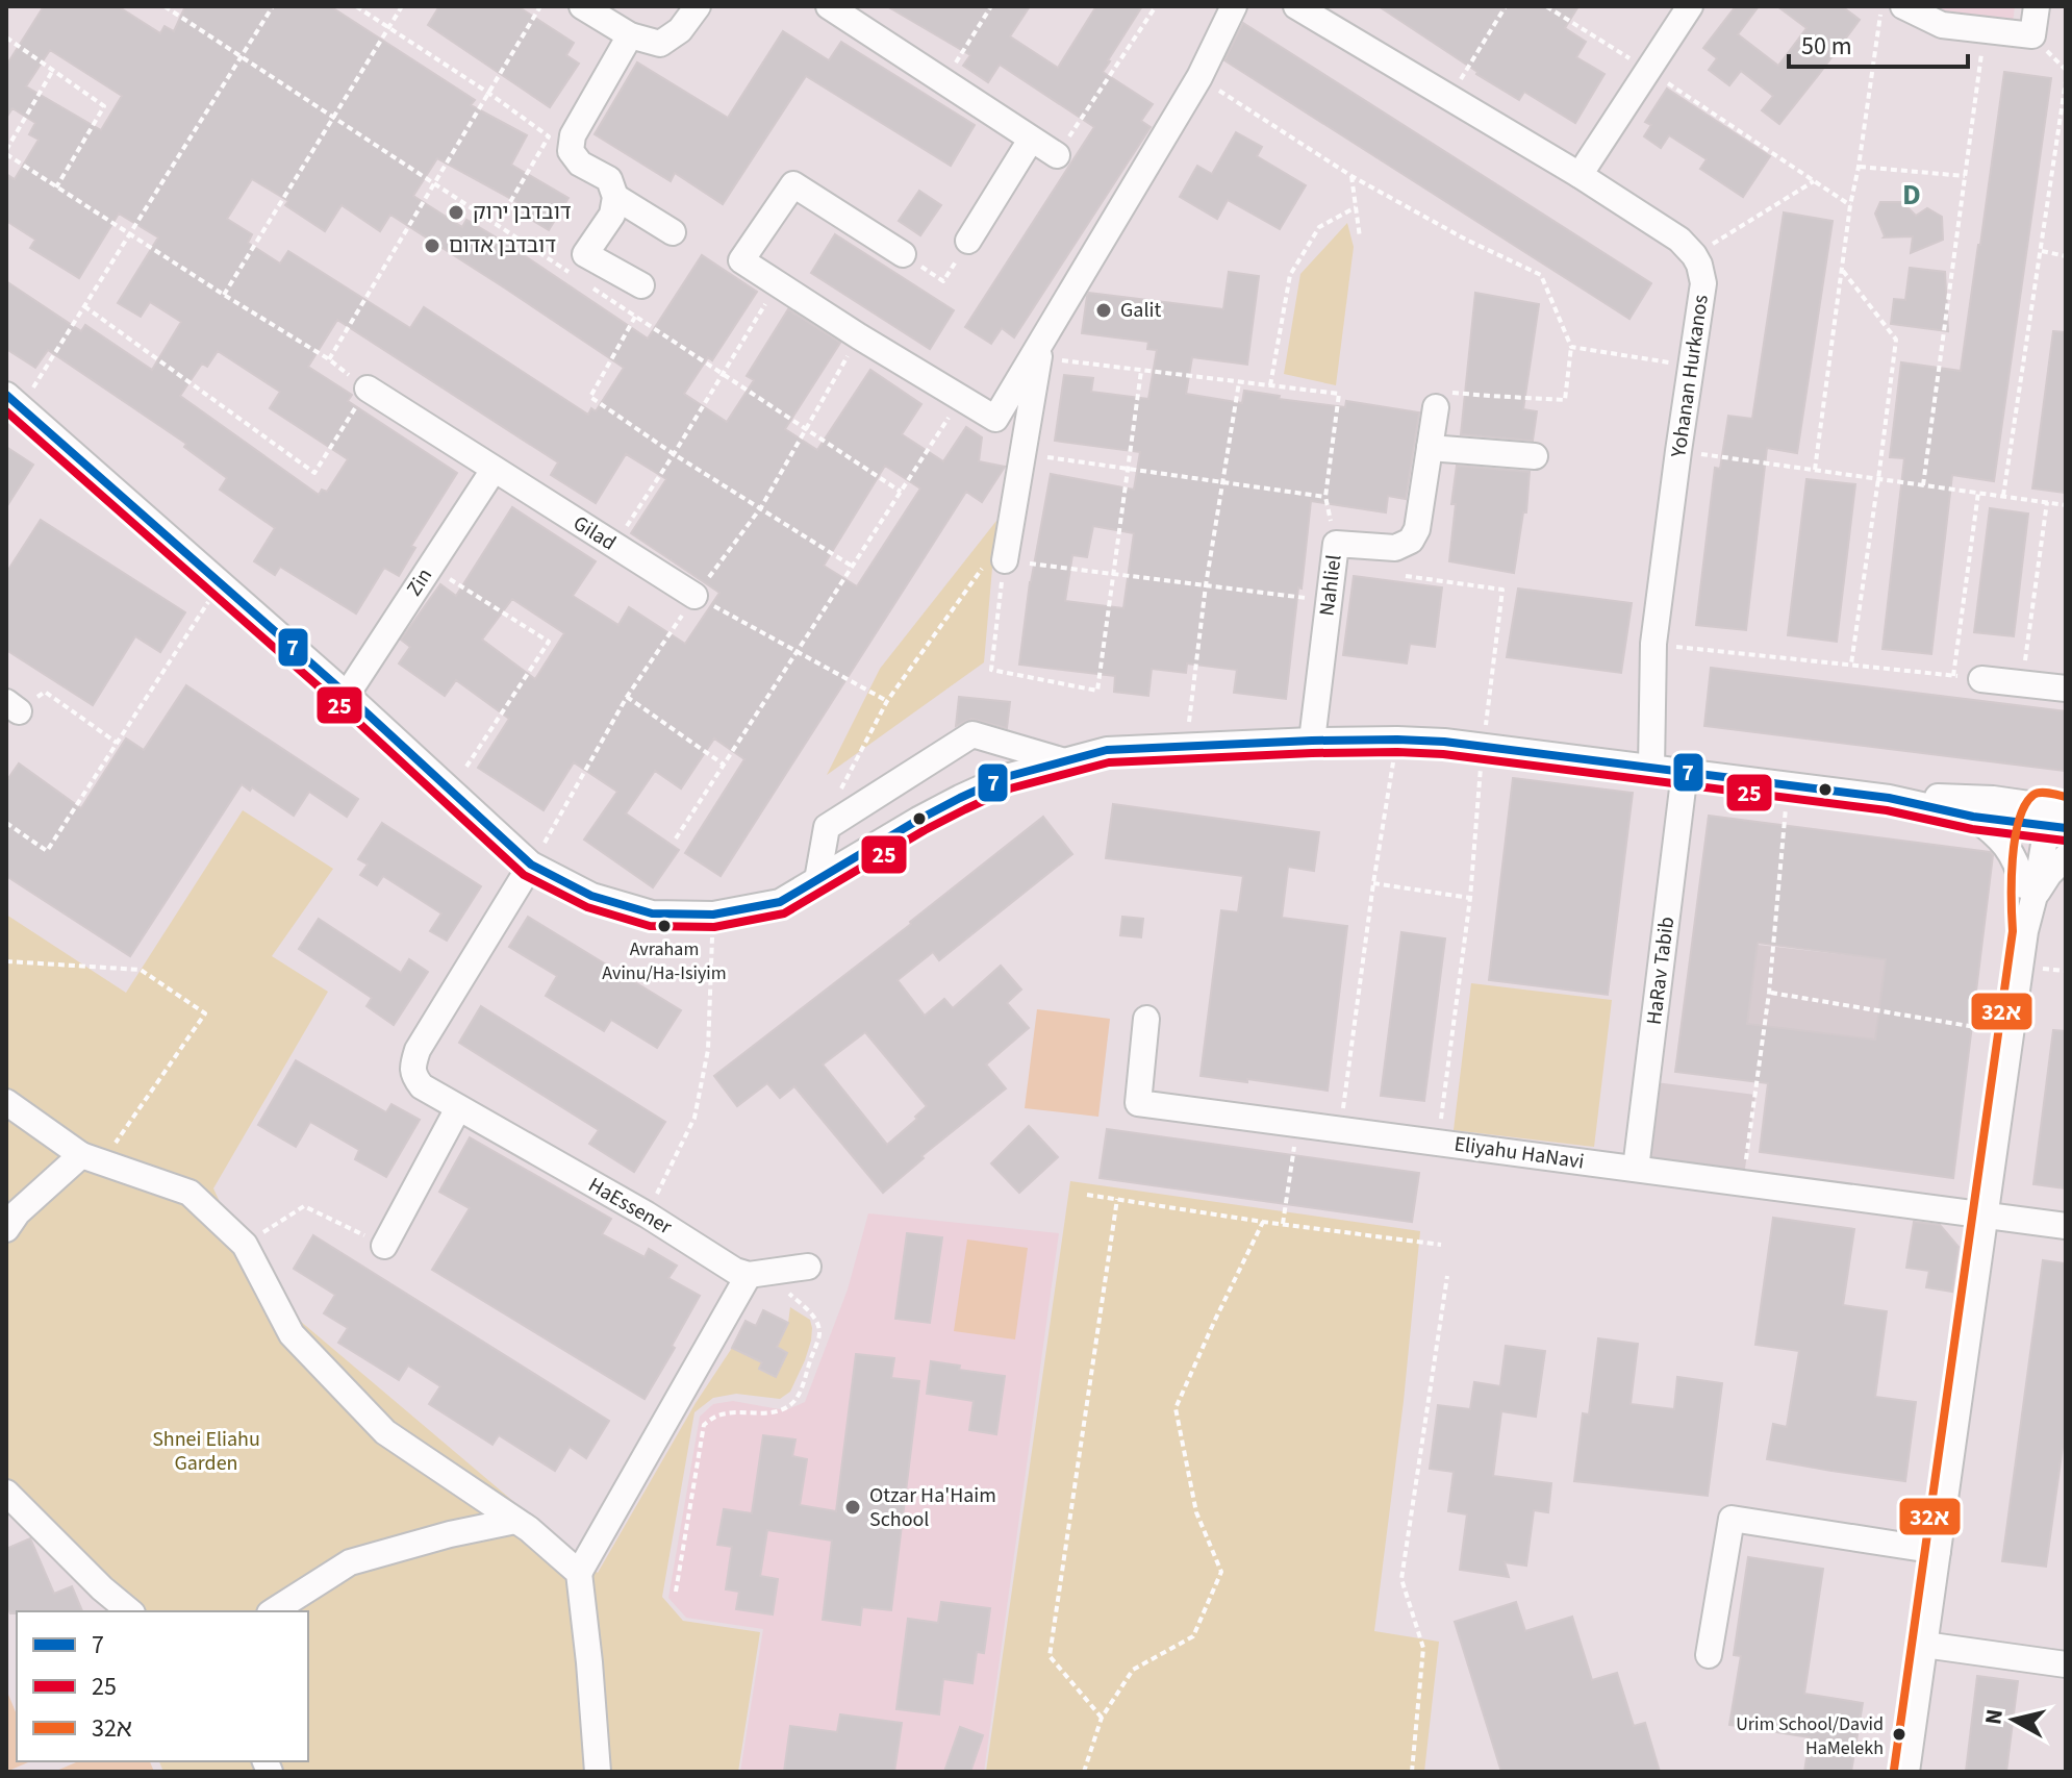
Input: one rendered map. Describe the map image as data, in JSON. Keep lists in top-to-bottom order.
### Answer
{
  "streets": {
    "street": [
      "Yohanan Hurkanos",
      "Gilad",
      "Zin",
      "Nahliel",
      "HaRav Tabib",
      "Eliyahu HaNavi",
      "HaEssener"
    ]
  },
  "crossings": [
    ["Gilad", "Zin"],
    ["HaRav Tabib", "Eliyahu HaNavi"]
  ],
  "districts": ["D"],
  "parks": ["Shnei Eliahu Garden"],
  "places": [
    "דובדבן ירוק",
    "דובדבן אדום",
    "Galit",
    "Avraham Avinu/Ha-Isiyim",
    "Otzar Ha'Haim School",
    "Urim School/David HaMelekh"
  ],
  "lines": ["transit line 7", "transit line 25", "transit line 32א"],
  "legend": ["7", "25", "32א"],
  "scale_bar": "50 m",
  "north": "left"
}
